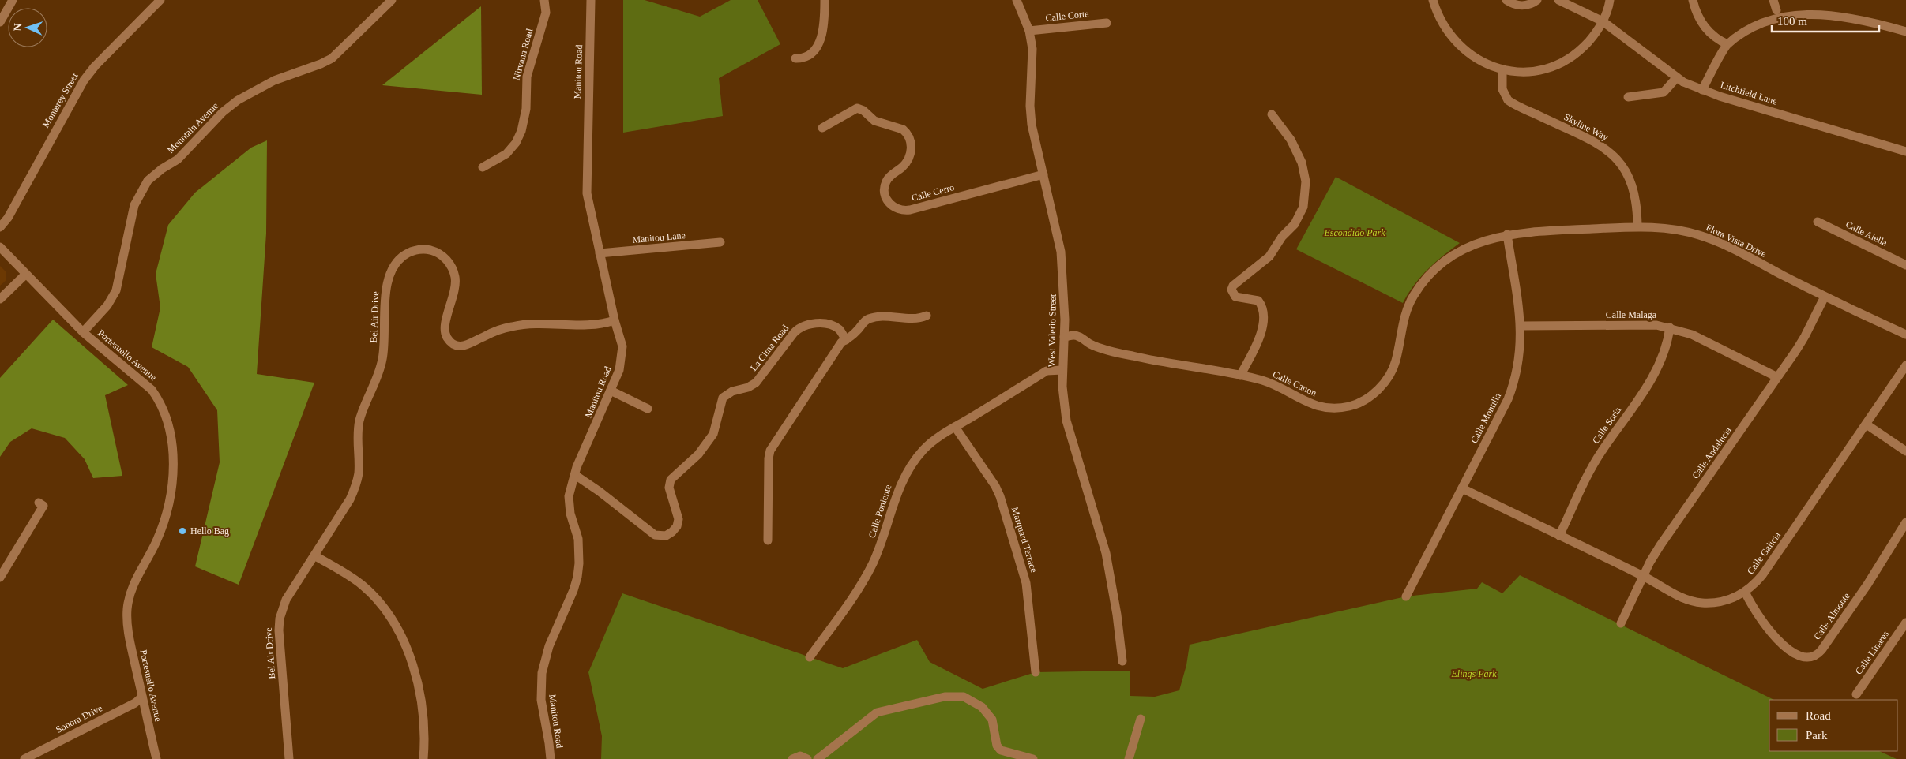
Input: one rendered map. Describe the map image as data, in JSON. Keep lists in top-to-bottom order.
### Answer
{
  "streets": {
    "street": [
      "Calle Corte",
      "Nirvana Road",
      "Manitou Road",
      "Litchfield Lane",
      "Monterey Street",
      "Skyline Way",
      "Mountain Avenue",
      "Calle Cerro",
      "Calle Alella",
      "Manitou Lane",
      "Flora Vista Drive",
      "Calle Malaga",
      "Bel Air Drive",
      "West Valerio Street",
      "La Cima Road",
      "Portesuello Avenue",
      "Calle Canon",
      "Calle Montilla",
      "Calle Soria",
      "Calle Andalucia",
      "Calle Poniente",
      "Marquard Terrace",
      "Calle Galicia",
      "Calle Almonte",
      "Calle Linares",
      "Sonora Drive"
    ]
  },
  "crossings": [
    ["Calle Corte", "West Valerio Street"],
    ["Manitou Road", "Manitou Lane"],
    ["Manitou Road", "Bel Air Drive"],
    ["Manitou Road", "La Cima Road"],
    ["Skyline Way", "Flora Vista Drive"],
    ["Mountain Avenue", "Portesuello Avenue"],
    ["Calle Cerro", "West Valerio Street"],
    ["Flora Vista Drive", "Calle Canon"],
    ["Flora Vista Drive", "Calle Montilla"],
    ["Flora Vista Drive", "Calle Andalucia"],
    ["Calle Malaga", "Calle Montilla"],
    ["Calle Malaga", "Calle Soria"],
    ["Calle Malaga", "Calle Andalucia"],
    ["West Valerio Street", "Calle Canon"],
    ["West Valerio Street", "Calle Poniente"],
    ["Portesuello Avenue", "Sonora Drive"],
    ["Calle Montilla", "Calle Galicia"],
    ["Calle Soria", "Calle Galicia"],
    ["Calle Andalucia", "Calle Galicia"],
    ["Calle Poniente", "Marquard Terrace"],
    ["Calle Galicia", "Calle Almonte"]
  ],
  "parks": ["Escondido Park", "Elings Park"],
  "places": ["Hello Bag"],
  "legend": ["Road", "Park"],
  "scale_bar": "100 m",
  "north": "left"
}
